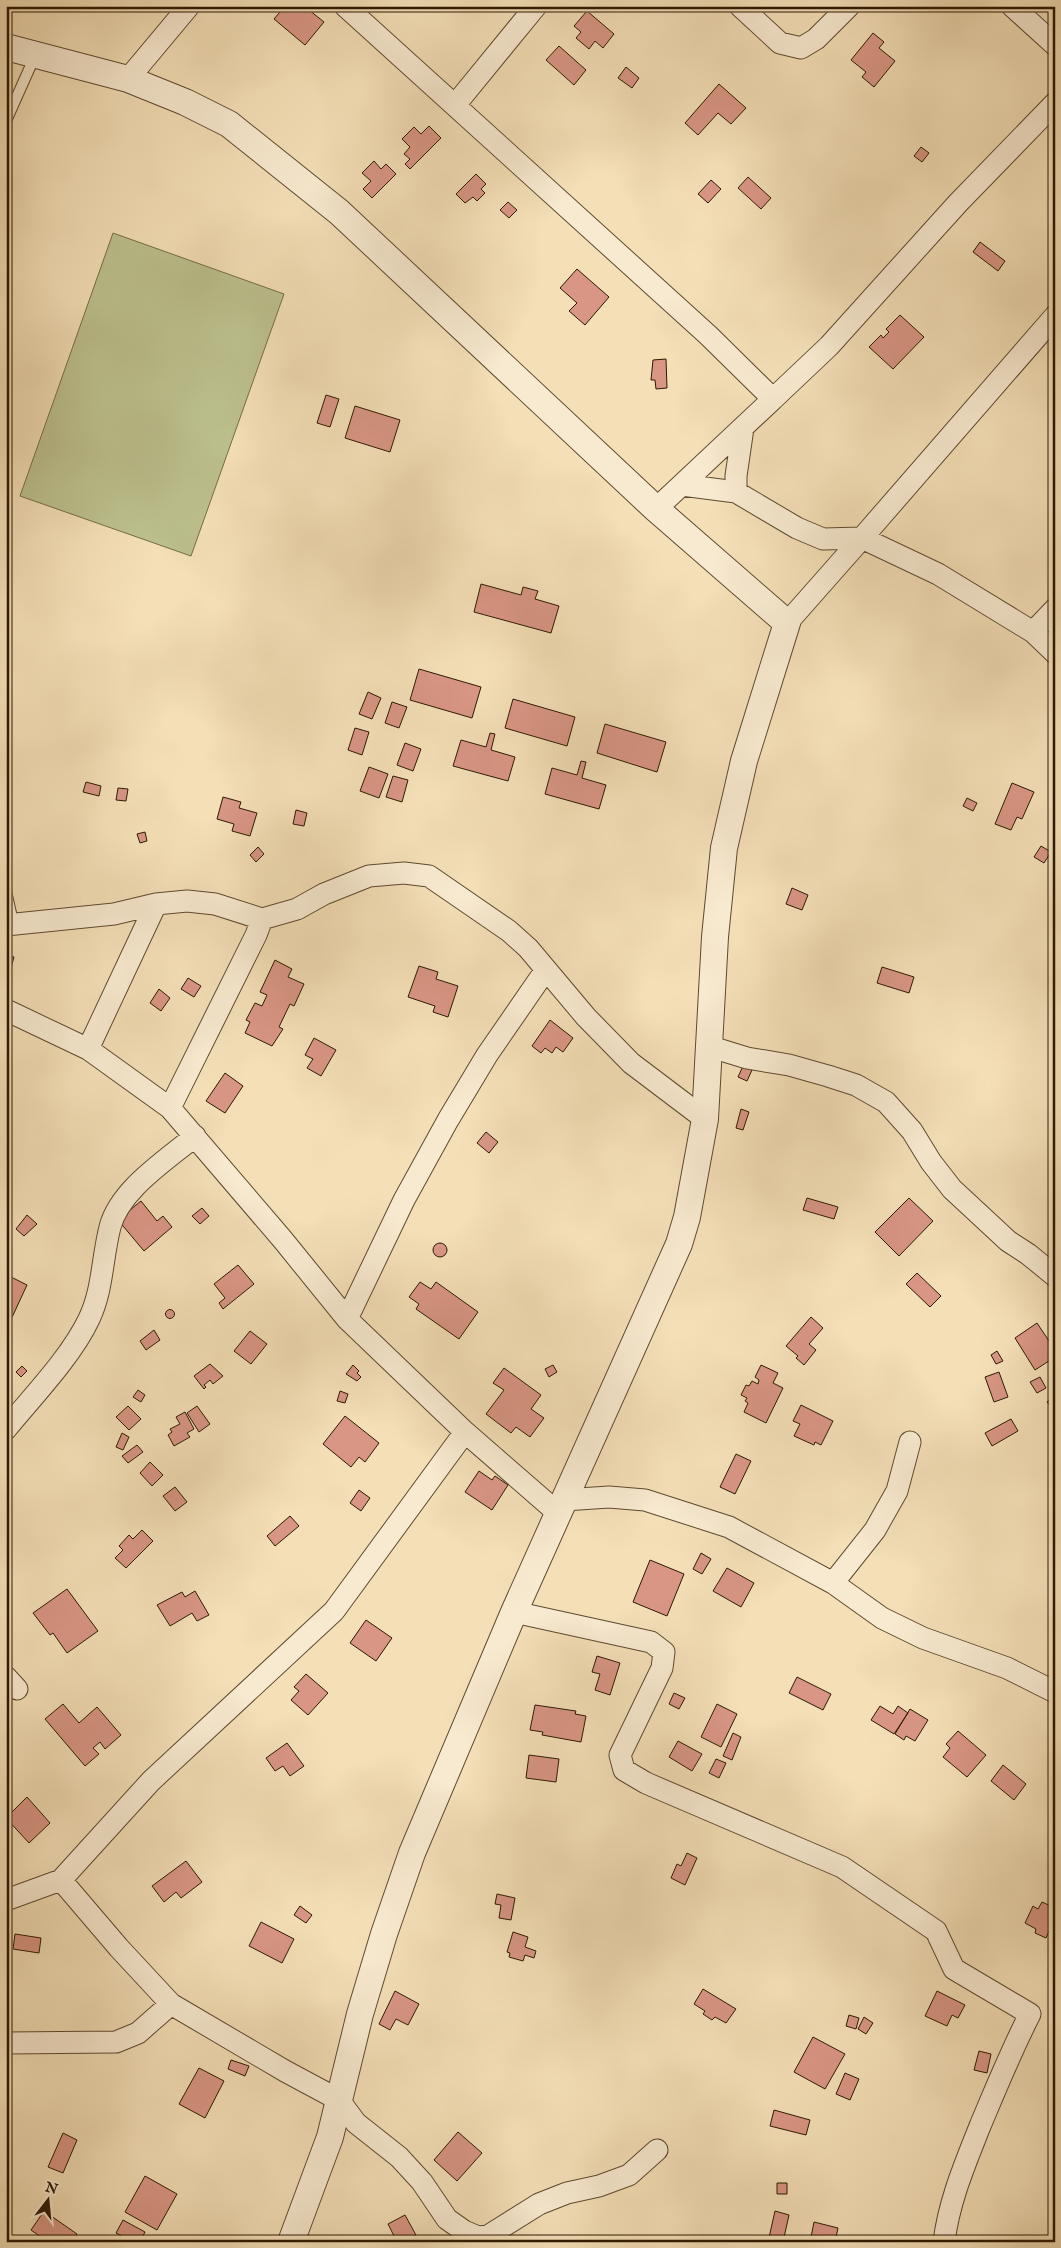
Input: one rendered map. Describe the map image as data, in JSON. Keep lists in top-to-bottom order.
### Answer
{
  "north": "top"
}
